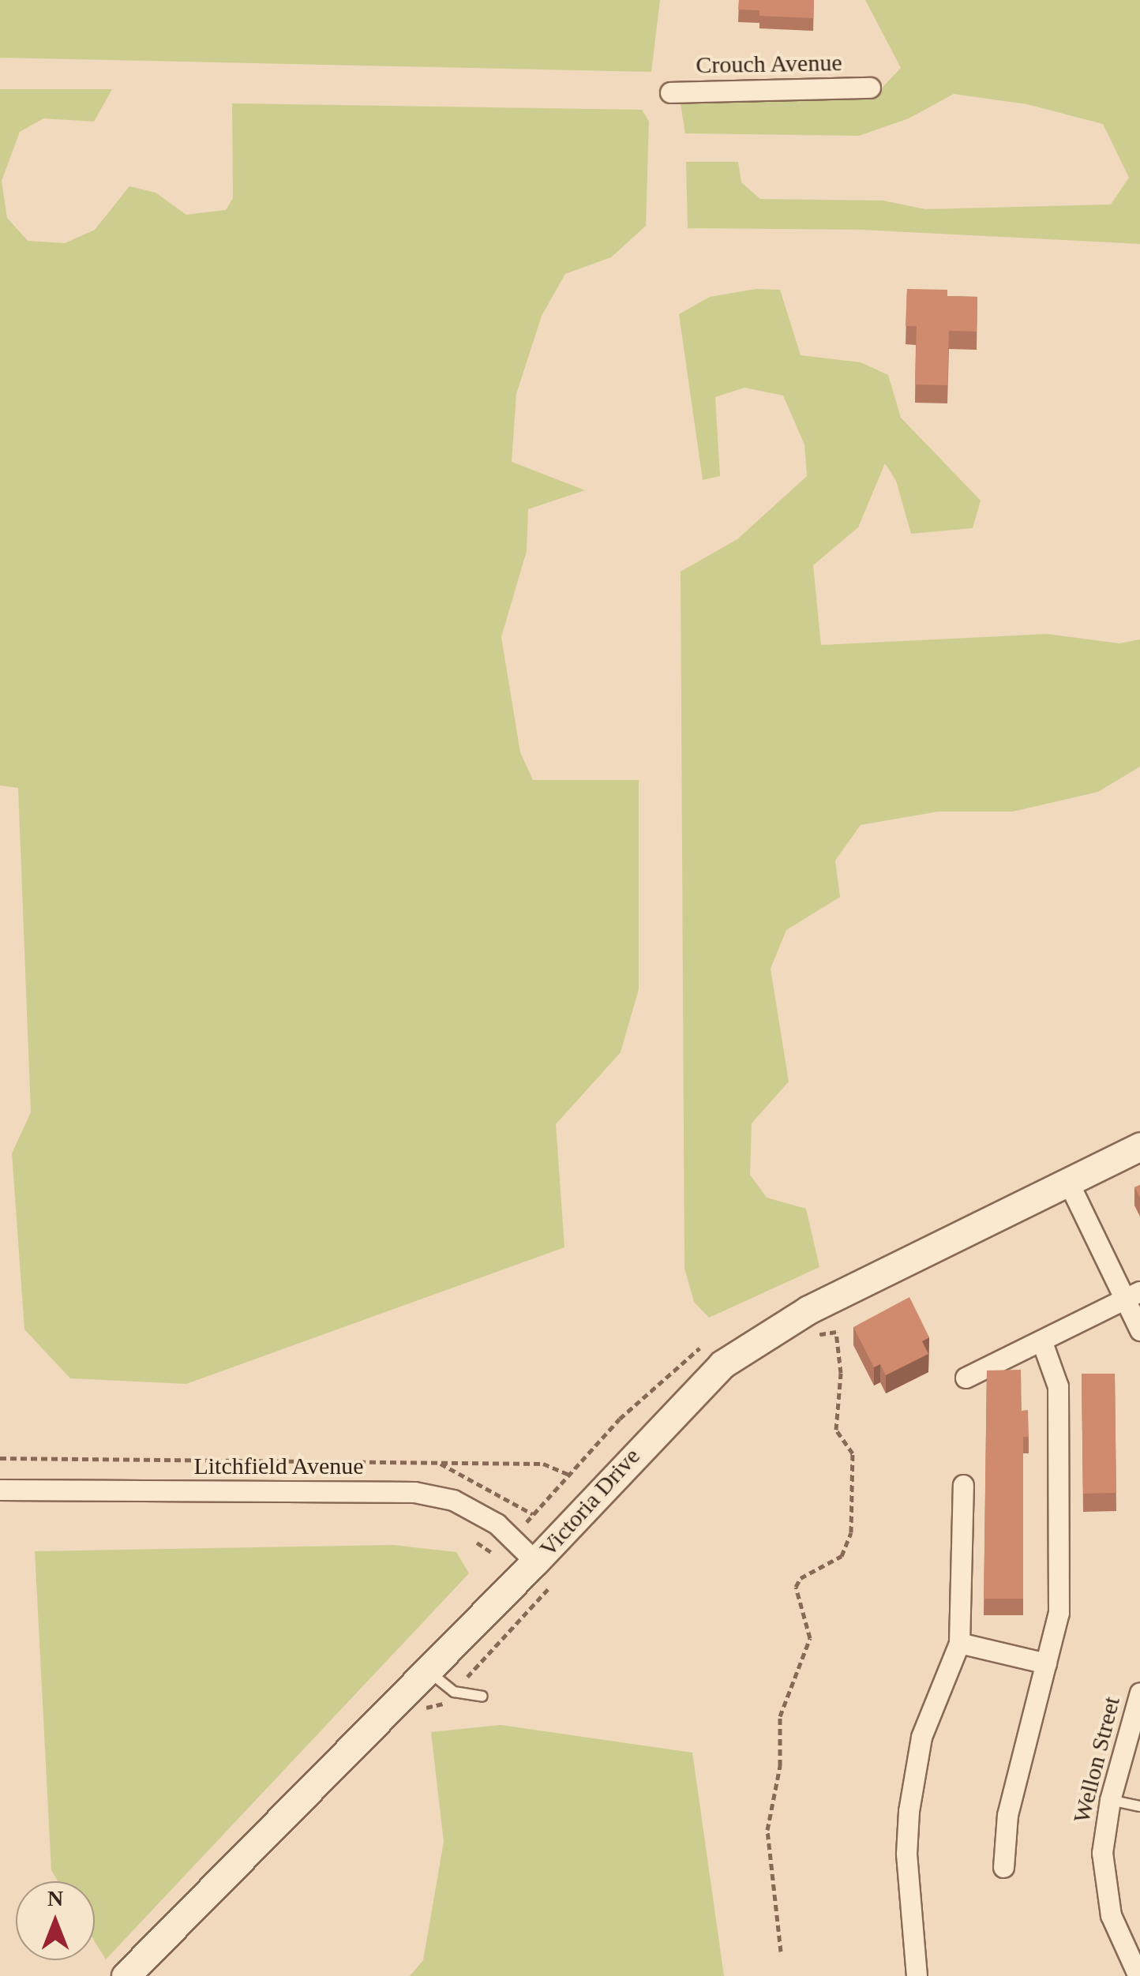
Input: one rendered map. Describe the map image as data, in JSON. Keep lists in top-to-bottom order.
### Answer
{
  "streets": {
    "street": [
      "Crouch Avenue",
      "Litchfield Avenue",
      "Victoria Drive",
      "Wellon Street"
    ]
  },
  "crossings": [
    ["Litchfield Avenue", "Victoria Drive"]
  ],
  "north": "top"
}
